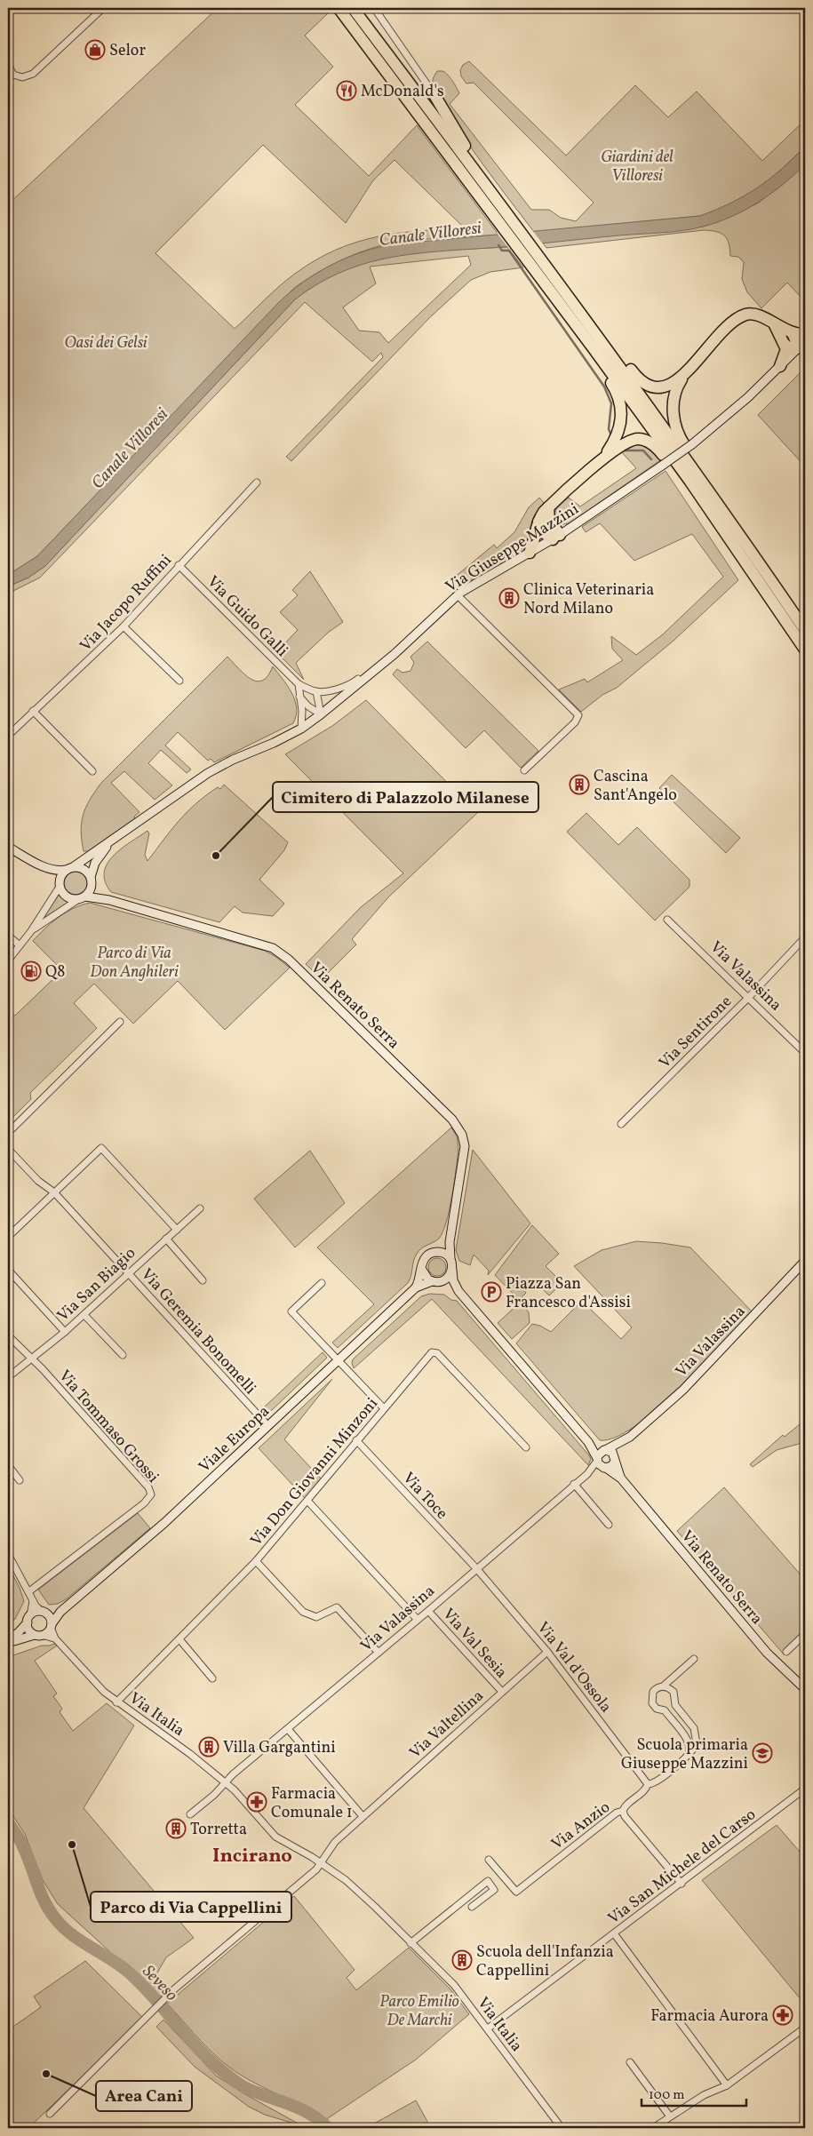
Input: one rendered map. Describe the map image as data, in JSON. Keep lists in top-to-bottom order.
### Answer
{
  "streets": {
    "street": [
      "Via Giuseppe Mazzini",
      "Via Jacopo Ruffini",
      "Via Guido Galli",
      "Via Valassina",
      "Via Renato Serra",
      "Via Sentirone",
      "Via San Biagio",
      "Via Geremia Bonomelli",
      "Via Tommaso Grossi",
      "Viale Europa",
      "Via Don Giovanni Minzoni",
      "Via Toce",
      "Via Val Sesia",
      "Via Val d'Ossola",
      "Via Italia",
      "Via Valtellina",
      "Via Anzio",
      "Via San Michele del Carso"
    ]
  },
  "crossings": [
    ["Via Giuseppe Mazzini", "Via Renato Serra"],
    ["Via Jacopo Ruffini", "Via Guido Galli"],
    ["Via Valassina", "Via Renato Serra"],
    ["Via Valassina", "Via Sentirone"],
    ["Via Valassina", "Via Toce"],
    ["Via Valassina", "Via Val Sesia"],
    ["Via Valassina", "Via Val d'Ossola"],
    ["Via Valassina", "Via Italia"],
    ["Via Renato Serra", "Viale Europa"],
    ["Via San Biagio", "Via Geremia Bonomelli"],
    ["Via San Biagio", "Via Tommaso Grossi"],
    ["Via Geremia Bonomelli", "Viale Europa"],
    ["Viale Europa", "Via Italia"],
    ["Via Don Giovanni Minzoni", "Via Toce"],
    ["Via Don Giovanni Minzoni", "Via Italia"],
    ["Via Toce", "Via Val d'Ossola"],
    ["Via Val Sesia", "Via Valtellina"],
    ["Via Val d'Ossola", "Via Valtellina"],
    ["Via Val d'Ossola", "Via Anzio"],
    ["Via Italia", "Via Valtellina"],
    ["Via Italia", "Via San Michele del Carso"]
  ],
  "districts": ["Incirano"],
  "water": ["Canale Villoresi", "Seveso"],
  "parks": [
    "Giardini del Villoresi",
    "Oasi dei Gelsi",
    "Parco di Via Don Anghileri",
    "Parco Emilio De Marchi"
  ],
  "places": {
    "shop": ["Selor"],
    "restaurant": ["McDonald's"],
    "building": [
      "Clinica Veterinaria Nord Milano",
      "Cascina Sant'Angelo",
      "Villa Gargantini",
      "Torretta",
      "Scuola dell'Infanzia Cappellini"
    ],
    "other": ["Cimitero di Palazzolo Milanese", "Parco di Via Cappellini", "Area Cani"],
    "fuel station": ["Q8"],
    "parking": ["Piazza San Francesco d'Assisi"],
    "school or university": ["Scuola primaria Giuseppe Mazzini"],
    "pharmacy": ["Farmacia Comunale 1", "Farmacia Aurora"]
  },
  "scale_bar": "100 m"
}
